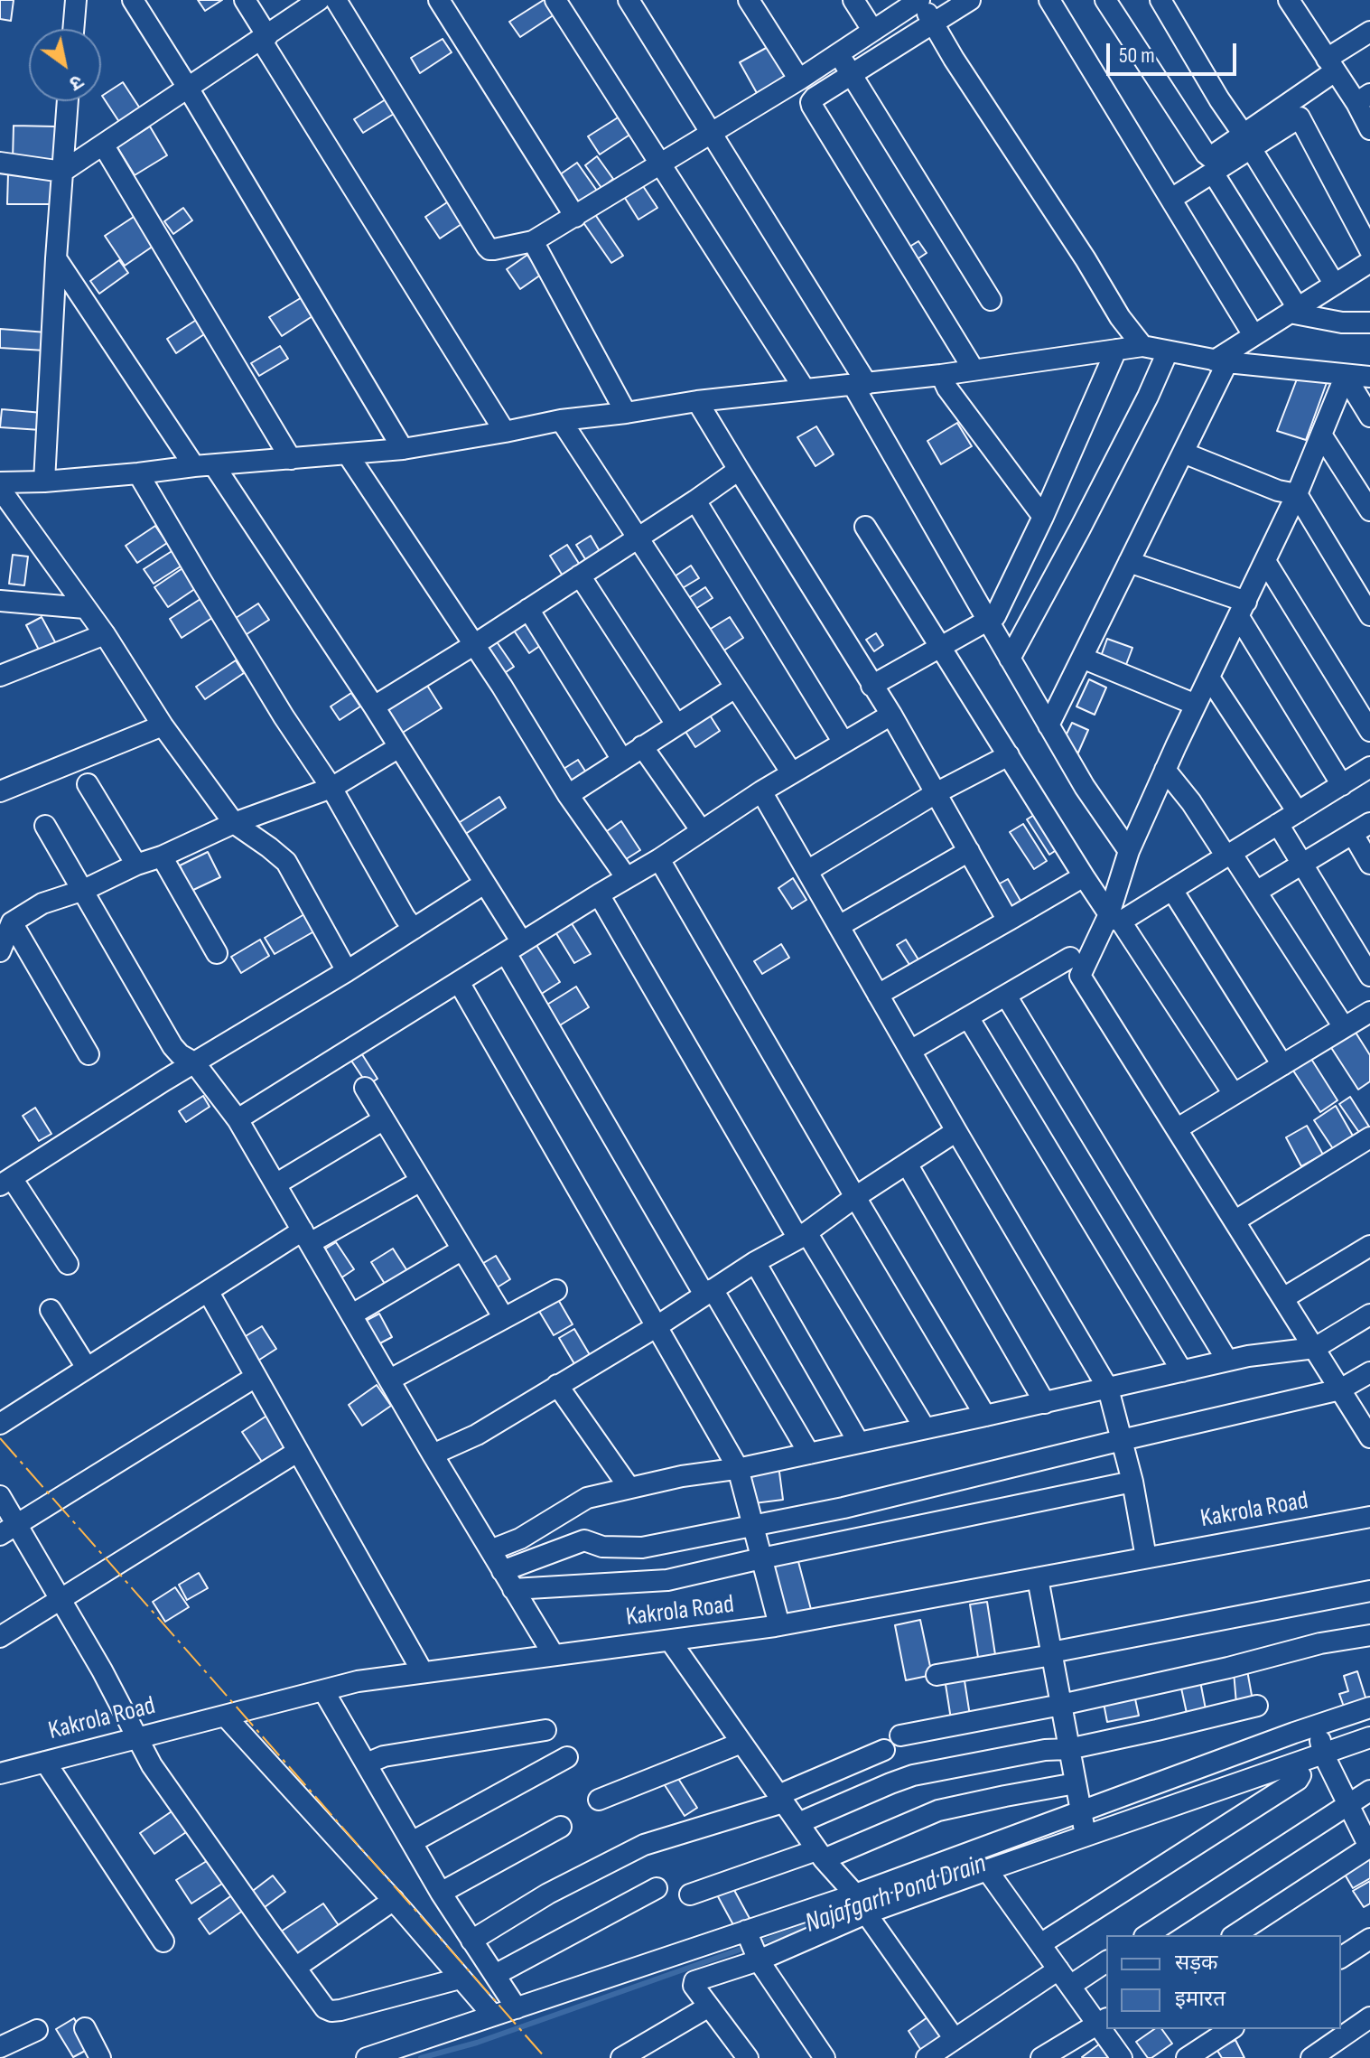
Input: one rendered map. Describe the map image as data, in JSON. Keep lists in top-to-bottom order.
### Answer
{
  "streets": {
    "street": ["Kakrola Road"]
  },
  "water": ["Najafgarh Pond Drain"],
  "legend": ["सड़क", "इमारत"],
  "scale_bar": "50 m",
  "north": "bottom right"
}
